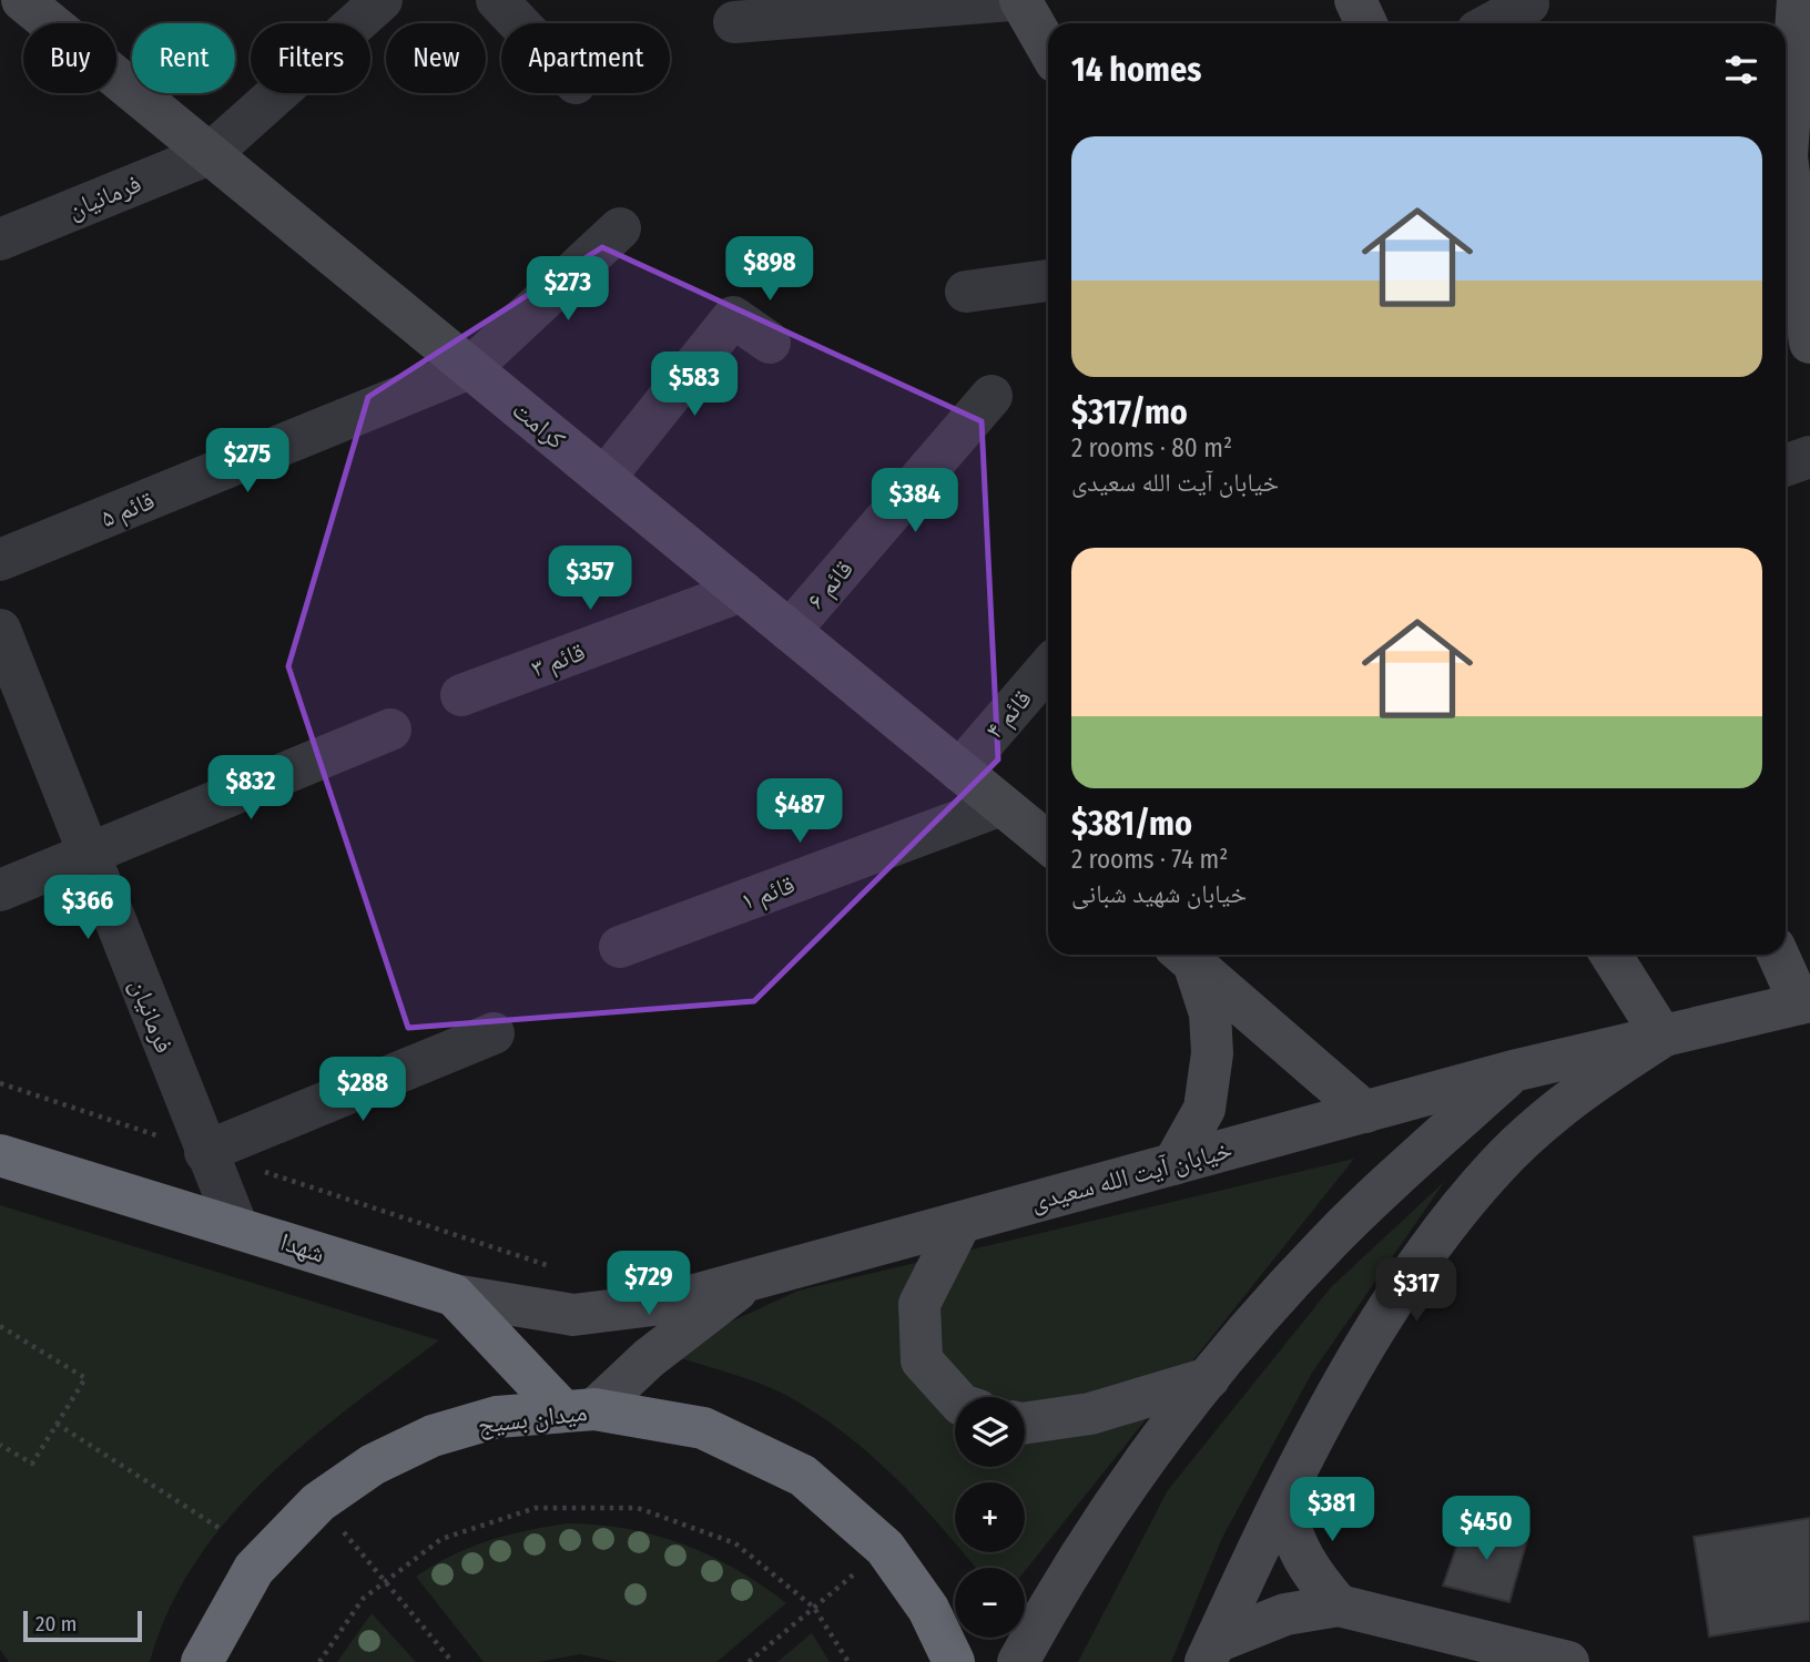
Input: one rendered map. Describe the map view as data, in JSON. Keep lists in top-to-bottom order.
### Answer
{
  "streets": {
    "highway": ["شهدا", "میدان بسیج"],
    "street": [
      "فرمانیان",
      "کرامت",
      "قائم ۵",
      "قائم ۶",
      "قائم ۳",
      "قائم ۴",
      "قائم ۱",
      "خیابان آیت الله سعیدی"
    ]
  },
  "crossings": [
    ["فرمانیان", "کرامت"],
    ["فرمانیان", "شهدا"],
    ["کرامت", "قائم ۵"],
    ["کرامت", "قائم ۶"],
    ["کرامت", "قائم ۳"],
    ["کرامت", "قائم ۴"],
    ["کرامت", "قائم ۱"],
    ["خیابان آیت الله سعیدی", "شهدا"],
    ["خیابان آیت الله سعیدی", "میدان بسیج"],
    ["شهدا", "میدان بسیج"]
  ],
  "scale_bar": "20 m",
  "page": {
    "chip": [
      "Buy",
      "Rent",
      "Filters",
      "New",
      "Apartment"
    ],
    "heading": "14 homes",
    "list": [
      {
        "name": "$317/mo",
        "note": "2 rooms · 80 m² · خیابان آیت الله سعیدی"
      },
      {
        "name": "$381/mo",
        "note": "2 rooms · 74 m² · خیابان شهید شبانی"
      }
    ],
    "price": [
      "$898",
      "$273",
      "$583",
      "$275",
      "$384",
      "$357",
      "$832",
      "$487",
      "$366",
      "$288",
      "$729",
      "$317",
      "$381",
      "$450"
    ],
    "map_buttons": ["+", "−"],
    "scale": "20 m"
  }
}
